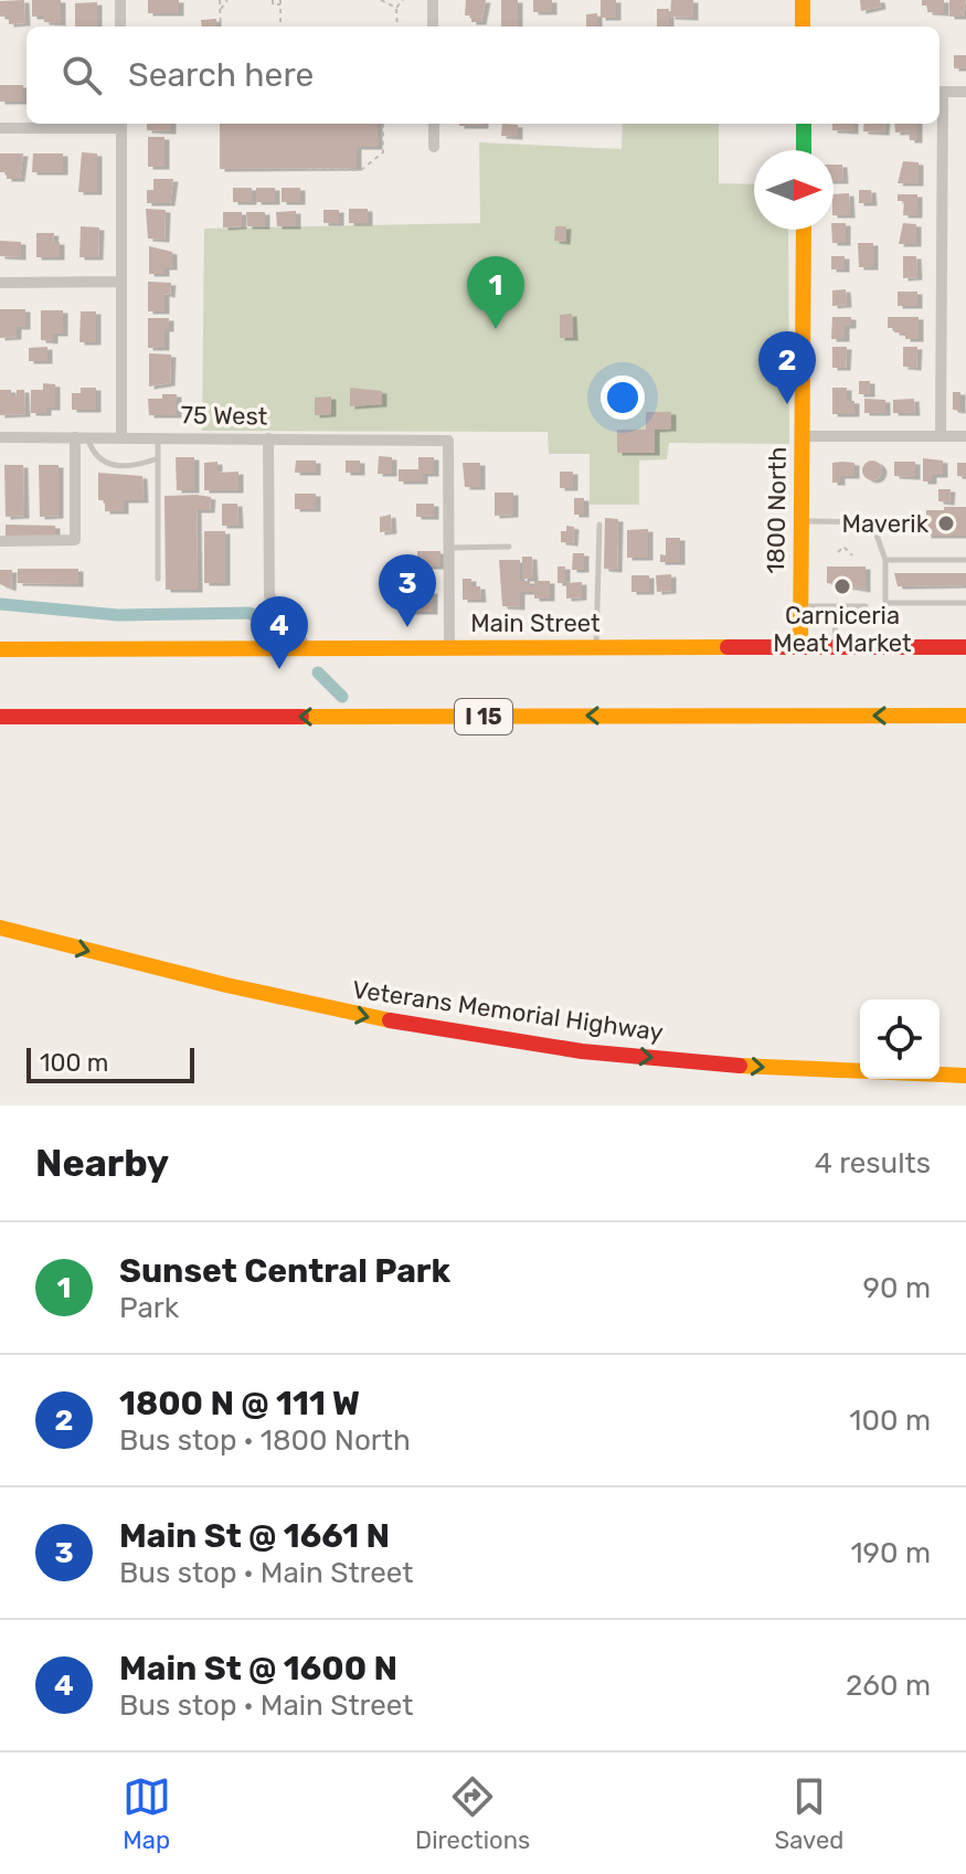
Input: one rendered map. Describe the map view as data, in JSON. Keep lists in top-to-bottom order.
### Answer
{
  "streets": {
    "main road": [
      "1800 North",
      "Main Street",
      "I 15",
      "Veterans Memorial Highway"
    ],
    "street": ["75 West"]
  },
  "crossings": [
    ["1800 North", "Main Street"]
  ],
  "one_way": ["Veterans Memorial Highway"],
  "places": ["Maverik", "Carniceria Meat Market"],
  "scale_bar": "100 m",
  "north": "right",
  "page": {
    "search": "Search here",
    "pins": [
      "1",
      "2",
      "3",
      "4"
    ],
    "scale": "100 m",
    "heading": ["Nearby", "4 results"],
    "list": [
      {
        "mark": "1",
        "name": "Sunset Central Park",
        "note": "Park",
        "value": "90 m"
      },
      {
        "mark": "2",
        "name": "1800 N @ 111 W",
        "note": "Bus stop · 1800 North",
        "value": "100 m"
      },
      {
        "mark": "3",
        "name": "Main St @ 1661 N",
        "note": "Bus stop · Main Street",
        "value": "190 m"
      },
      {
        "mark": "4",
        "name": "Main St @ 1600 N",
        "note": "Bus stop · Main Street",
        "value": "260 m"
      }
    ],
    "nav": ["Map", "Directions", "Saved"]
  }
}
